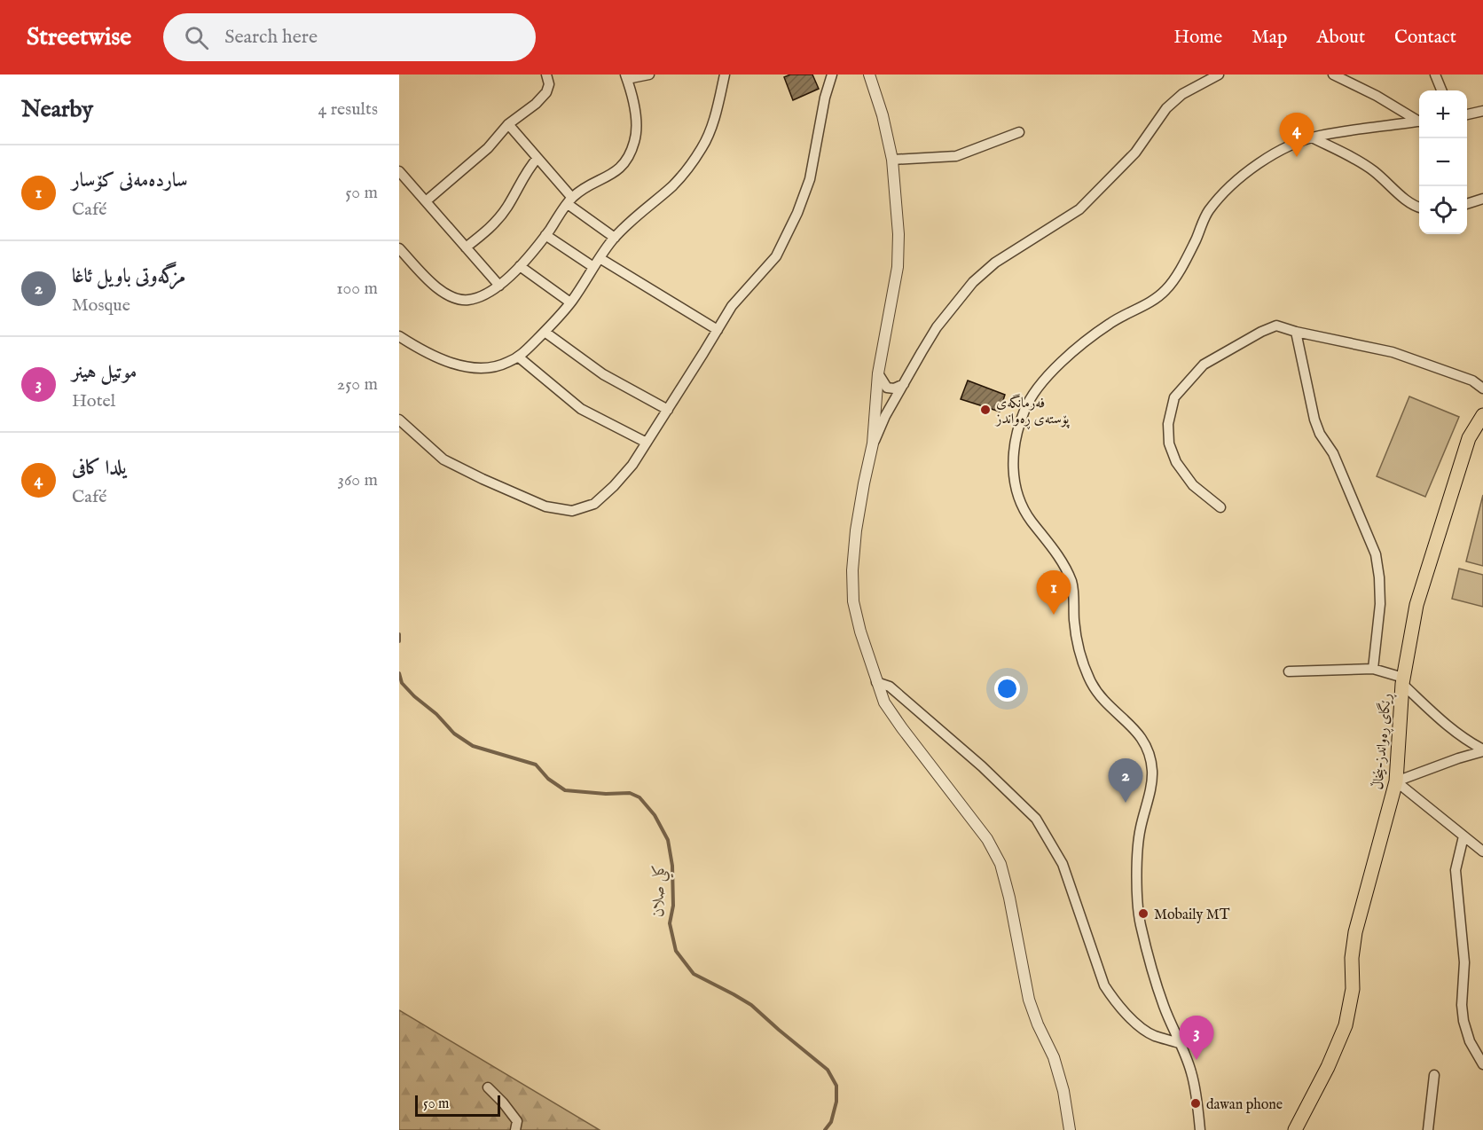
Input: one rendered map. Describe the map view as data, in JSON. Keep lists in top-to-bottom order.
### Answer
{
  "streets": {
    "main road": ["ڕێگای ڕەواندز-بێخاڵ"]
  },
  "water": ["كلي صلان"],
  "places": ["فەرمانگەی پۆستەی ڕەواندز", "Mobaily MT", "dawan phone"],
  "scale_bar": "50 m",
  "page": {
    "header": "Streetwise",
    "search": "Search here",
    "nav": [
      "Home",
      "Map",
      "About",
      "Contact"
    ],
    "heading": ["Nearby", "4 results"],
    "map_buttons": ["+", "−"],
    "pins": [
      "4",
      "1",
      "2",
      "3"
    ],
    "list": [
      {
        "mark": "1",
        "name": "ساردەمەنی کۆسار",
        "note": "Café",
        "value": "50 m"
      },
      {
        "mark": "2",
        "name": "مزگەوتی باویل ئاغا",
        "note": "Mosque",
        "value": "100 m"
      },
      {
        "mark": "3",
        "name": "موتيل هينر",
        "note": "Hotel",
        "value": "250 m"
      },
      {
        "mark": "4",
        "name": "یلدا کافی",
        "note": "Café",
        "value": "360 m"
      }
    ],
    "scale": "50 m"
  }
}
